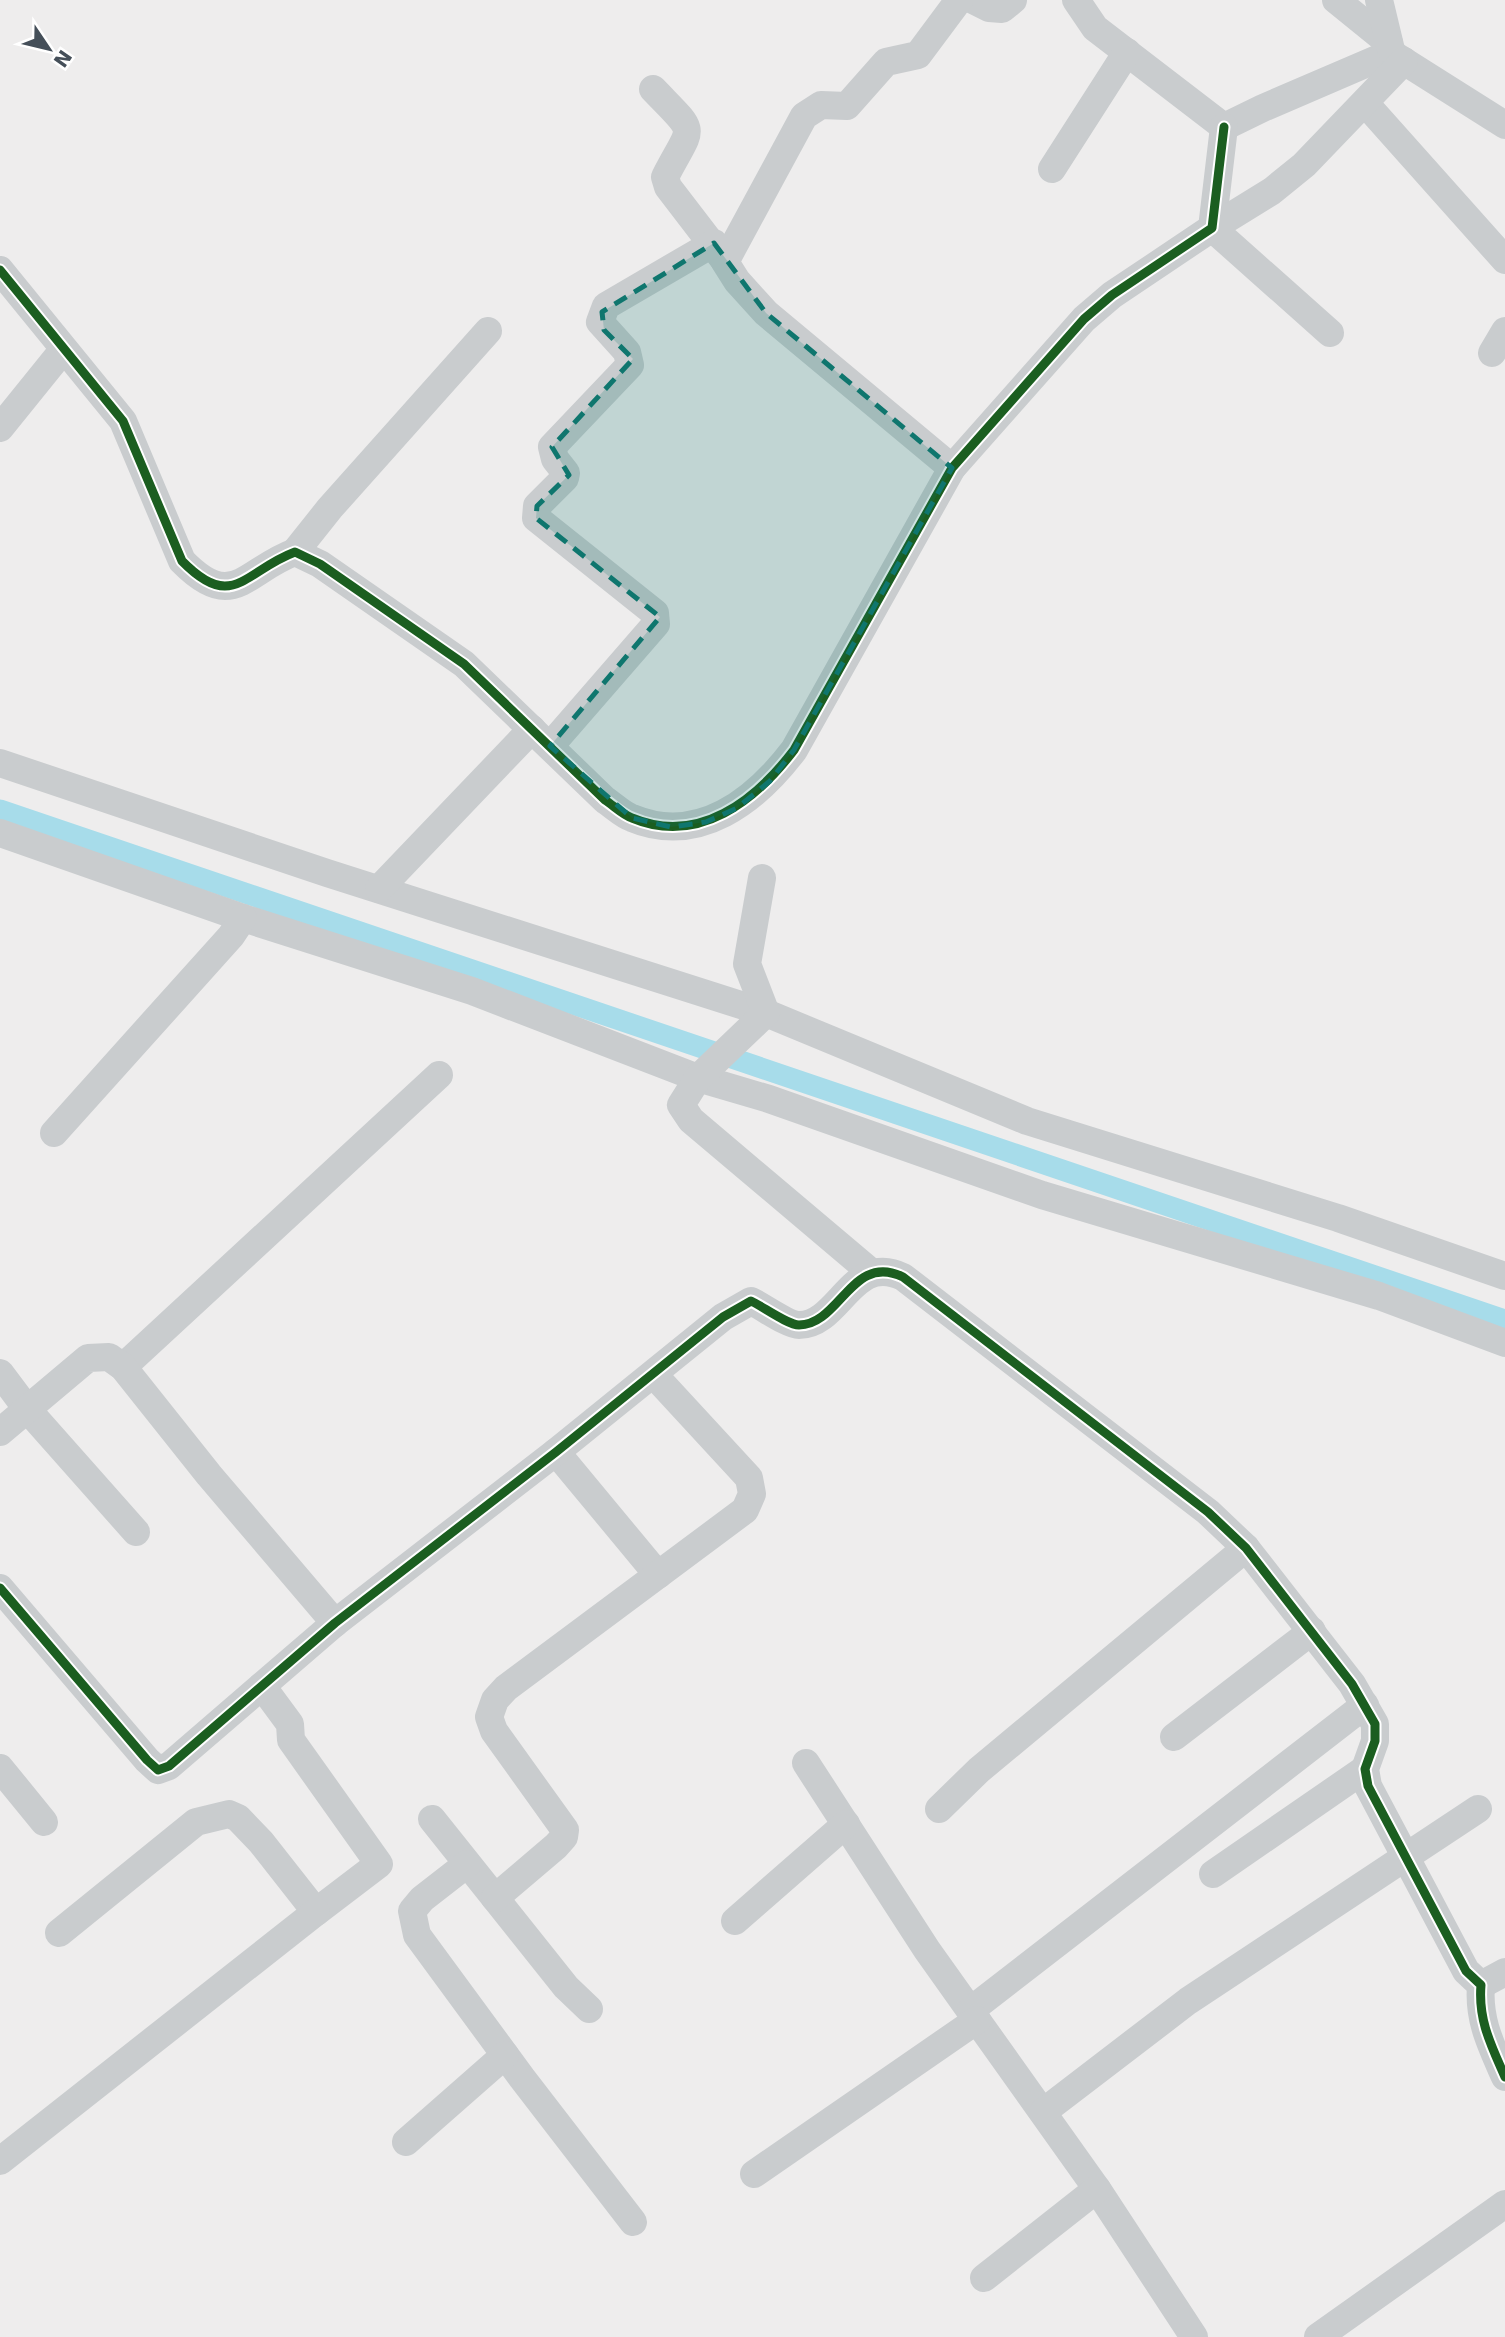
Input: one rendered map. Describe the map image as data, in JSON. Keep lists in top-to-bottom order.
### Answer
{
  "north": "bottom right"
}
